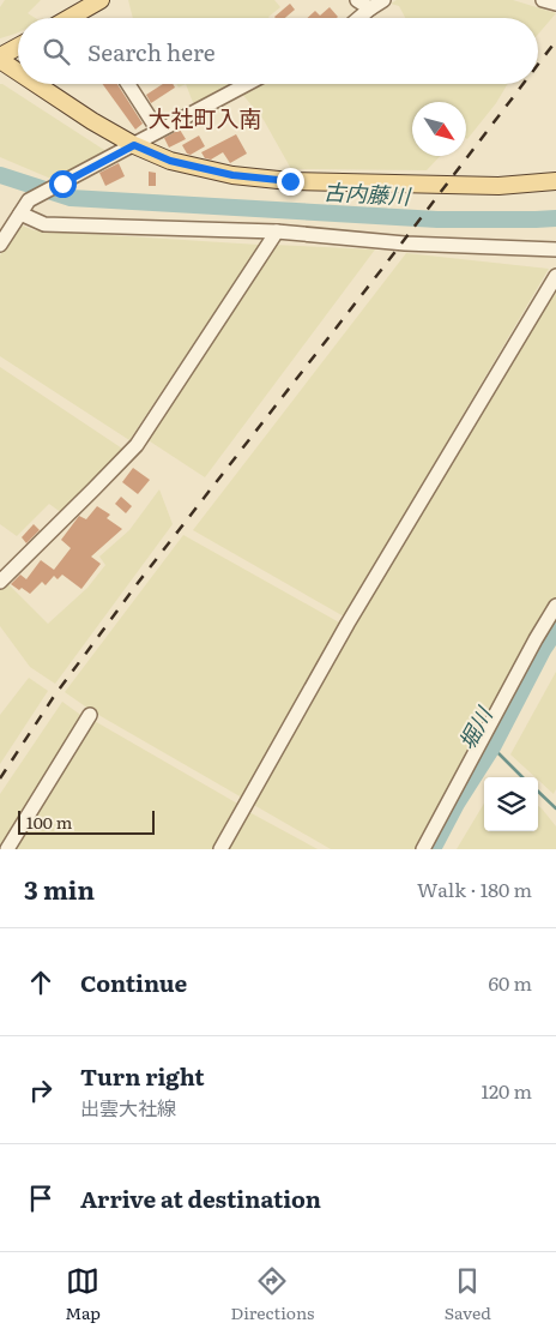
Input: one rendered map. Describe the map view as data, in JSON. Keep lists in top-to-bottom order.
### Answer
{
  "districts": ["大社町入南"],
  "water": ["古内藤川", "堀川"],
  "scale_bar": "100 m",
  "north": "bottom right",
  "page": {
    "search": "Search here",
    "scale": "100 m",
    "heading": ["3 min", "Walk · 180 m"],
    "list": [
      ["Continue", "60 m"],
      ["Turn right", "出雲大社線", "120 m"],
      "Arrive at destination"
    ],
    "nav": ["Map", "Directions", "Saved"]
  }
}
